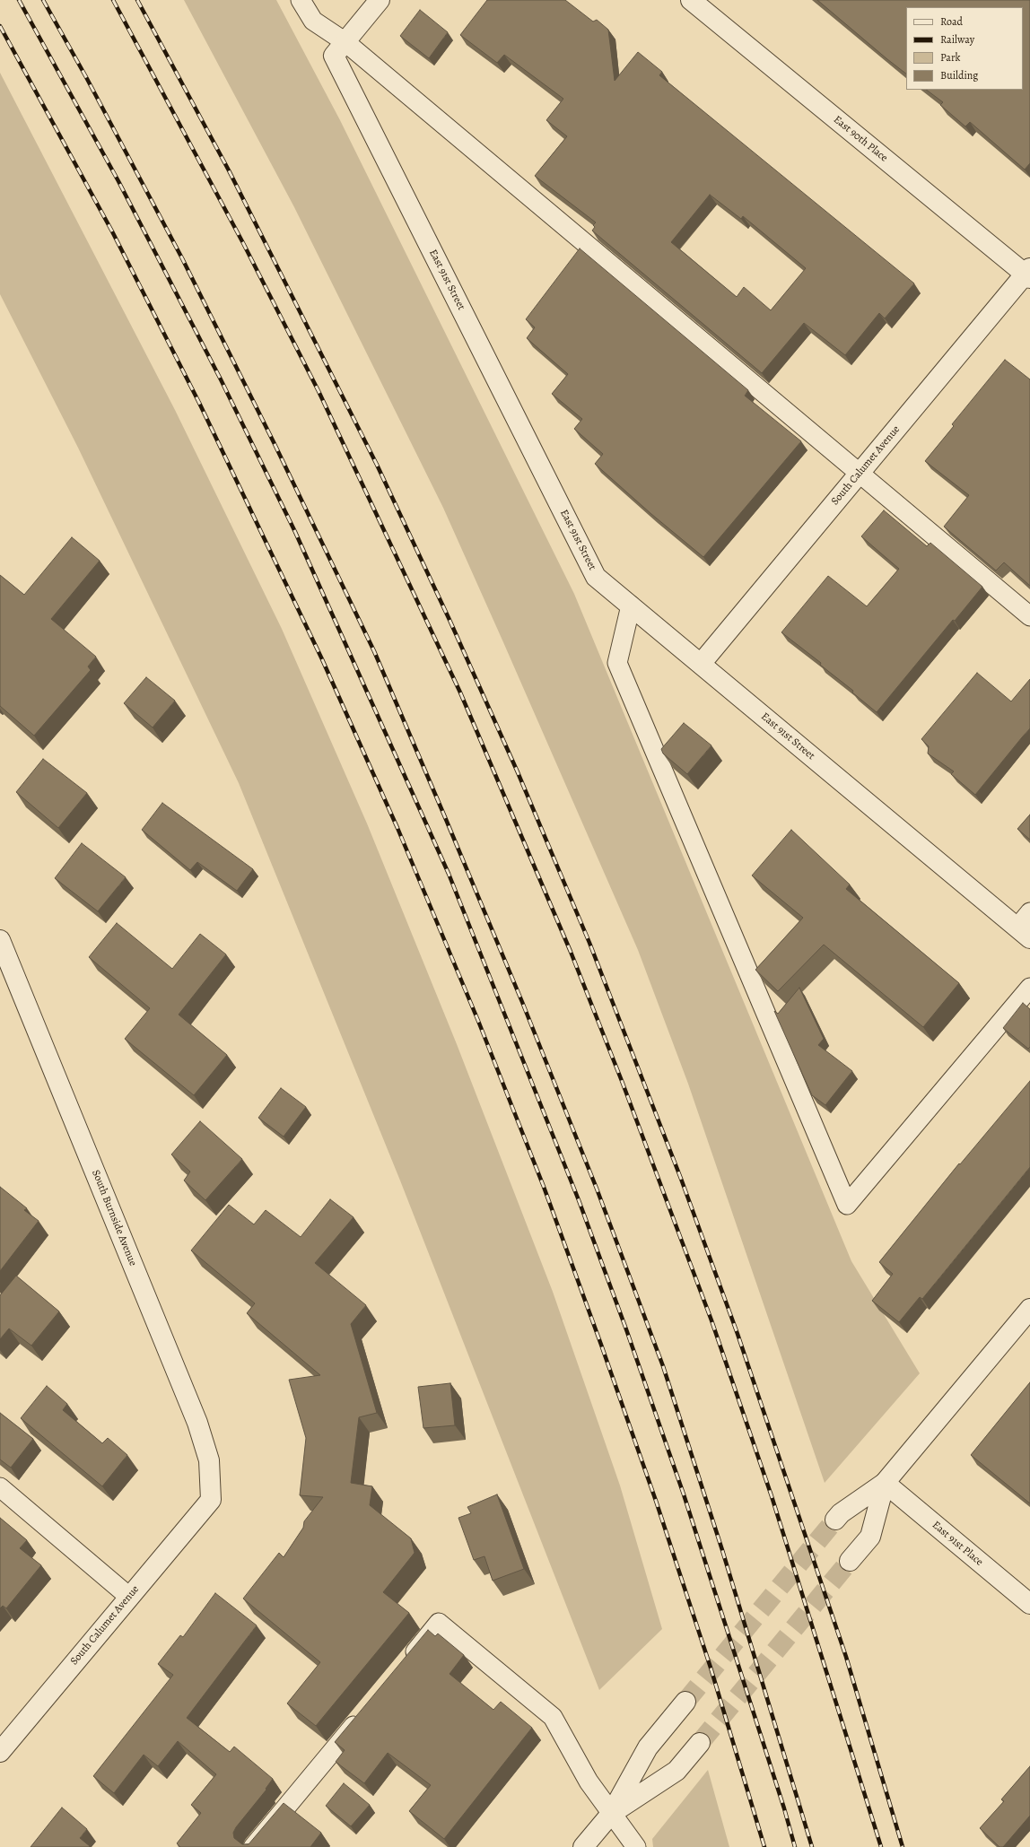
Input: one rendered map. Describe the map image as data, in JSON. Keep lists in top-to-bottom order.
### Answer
{
  "streets": {
    "street": [
      "East 90th Place",
      "East 91st Street",
      "South Calumet Avenue",
      "South Burnside Avenue",
      "East 91st Place"
    ]
  },
  "crossings": [
    ["East 90th Place", "South Calumet Avenue"],
    ["East 91st Street", "South Calumet Avenue"],
    ["South Calumet Avenue", "South Burnside Avenue"]
  ],
  "legend": [
    "Road",
    "Railway",
    "Park",
    "Building"
  ]
}
